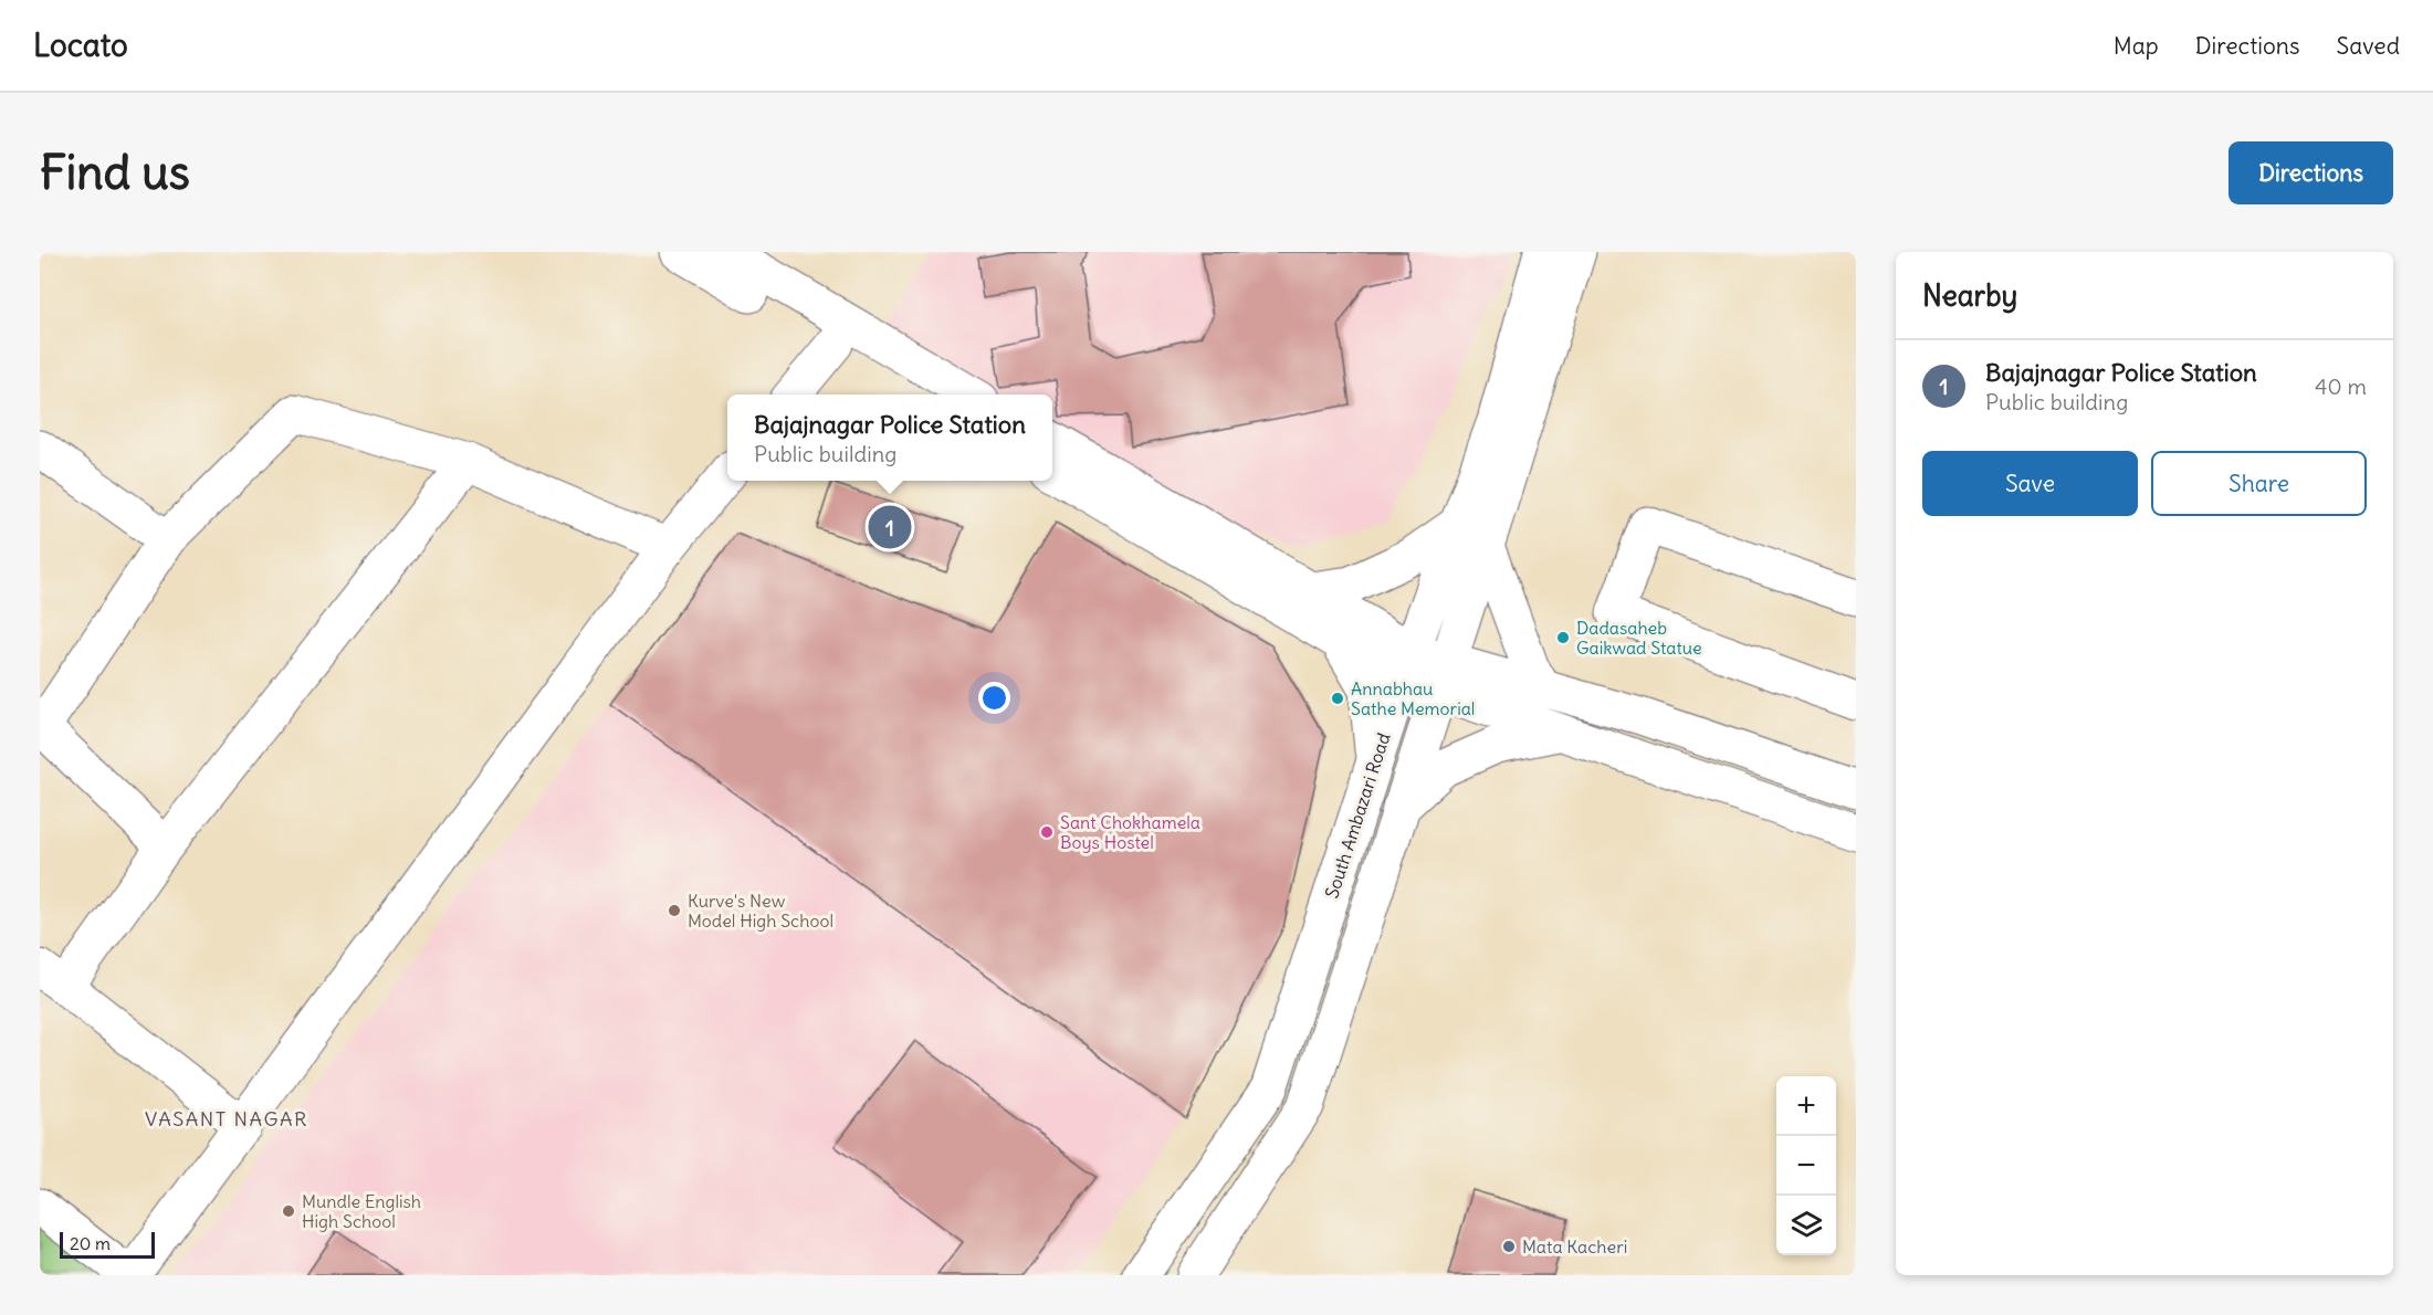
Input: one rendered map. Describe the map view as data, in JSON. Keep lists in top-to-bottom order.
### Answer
{
  "streets": {
    "main road": ["South Ambazari Road"]
  },
  "districts": ["VASANT NAGAR"],
  "places": [
    "Dadasaheb Gaikwad Statue",
    "Annabhau Sathe Memorial",
    "Sant Chokhamela Boys Hostel",
    "Kurve's New Model High School",
    "Mundle English High School",
    "Mata Kacheri"
  ],
  "scale_bar": "20 m",
  "page": {
    "header": "Locato",
    "nav": ["Map", "Directions", "Saved"],
    "buttons": [
      "Directions",
      ["Save", "Share"]
    ],
    "title": "Find us",
    "heading": "Nearby",
    "list": [
      {
        "mark": "1",
        "name": "Bajajnagar Police Station",
        "note": "Public building",
        "value": "40 m"
      }
    ],
    "popup": ["Bajajnagar Police Station", "Public building"],
    "pins": "1",
    "map_buttons": ["+", "−"],
    "scale": "20 m"
  }
}
